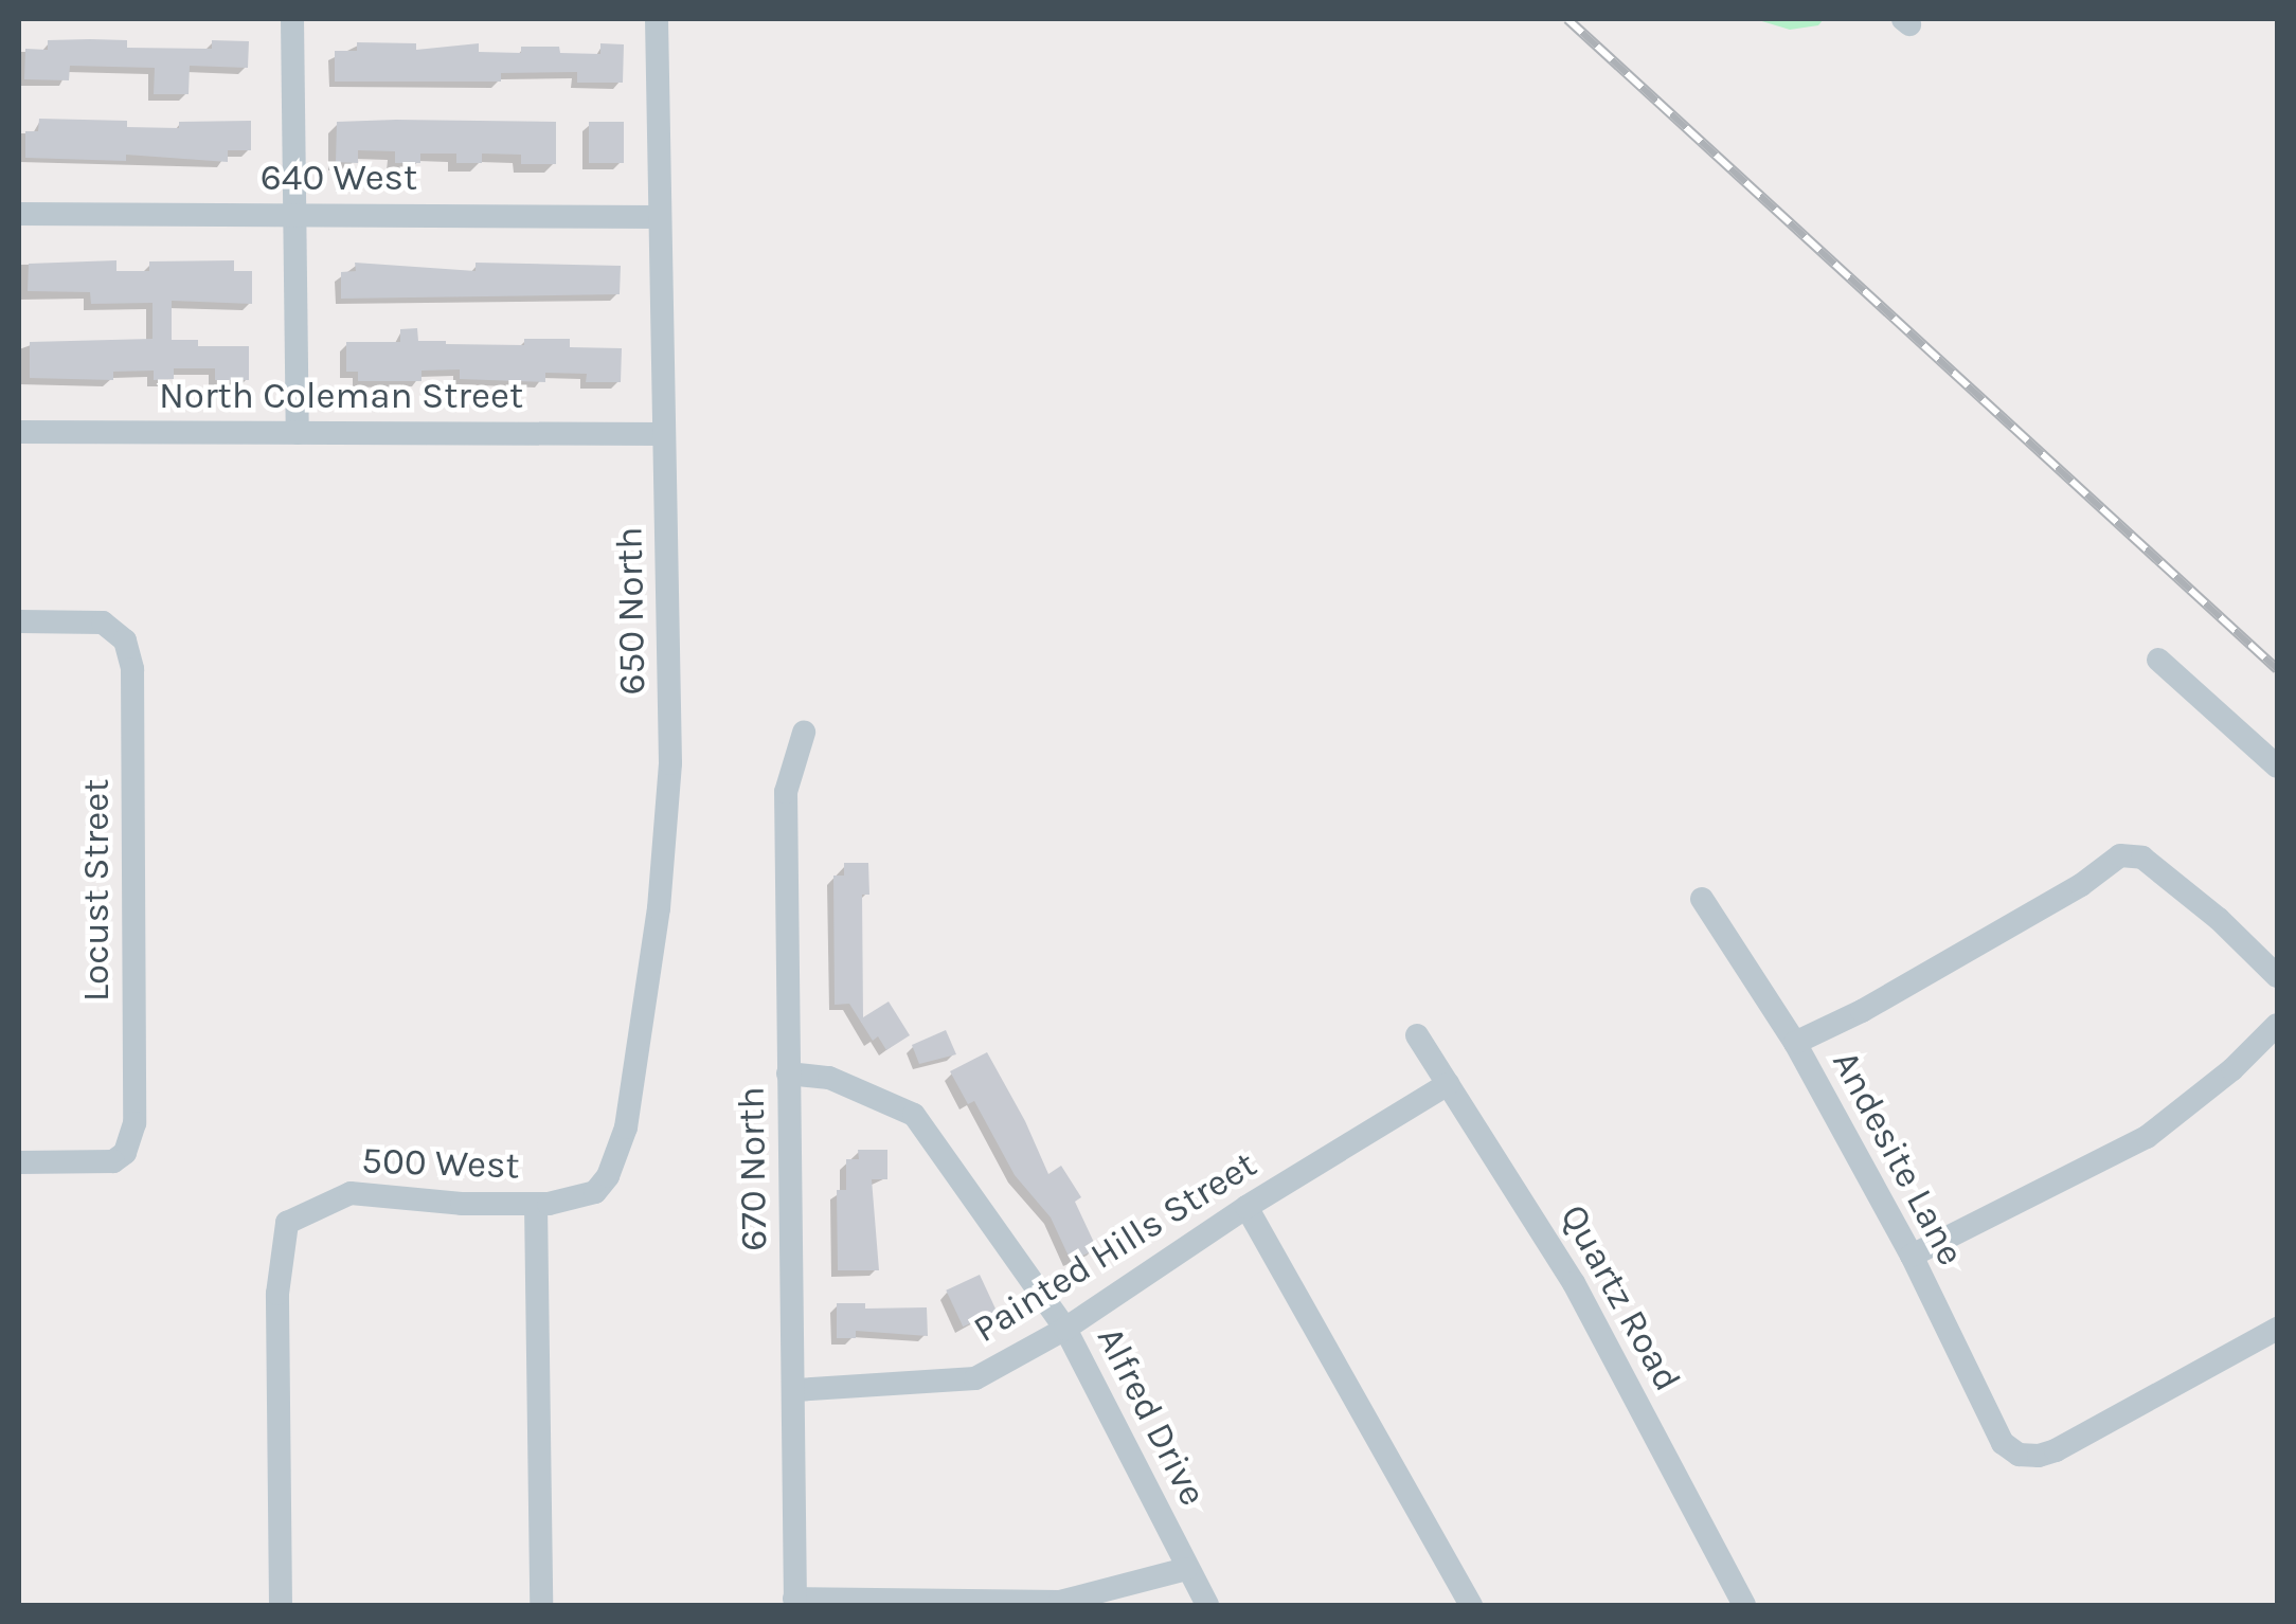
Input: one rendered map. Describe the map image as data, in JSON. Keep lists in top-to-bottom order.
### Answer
{
  "streets": {
    "street": [
      "640 West",
      "North Coleman Street",
      "650 North",
      "Locust Street",
      "Andesite Lane",
      "500 West",
      "670 North",
      "Painted Hills Street",
      "Quartz Road",
      "Alfred Drive"
    ]
  },
  "crossings": [
    ["640 West", "650 North"],
    ["North Coleman Street", "650 North"],
    ["650 North", "500 West"],
    ["670 North", "Painted Hills Street"],
    ["670 North", "Alfred Drive"],
    ["Painted Hills Street", "Quartz Road"],
    ["Painted Hills Street", "Alfred Drive"]
  ]
}
